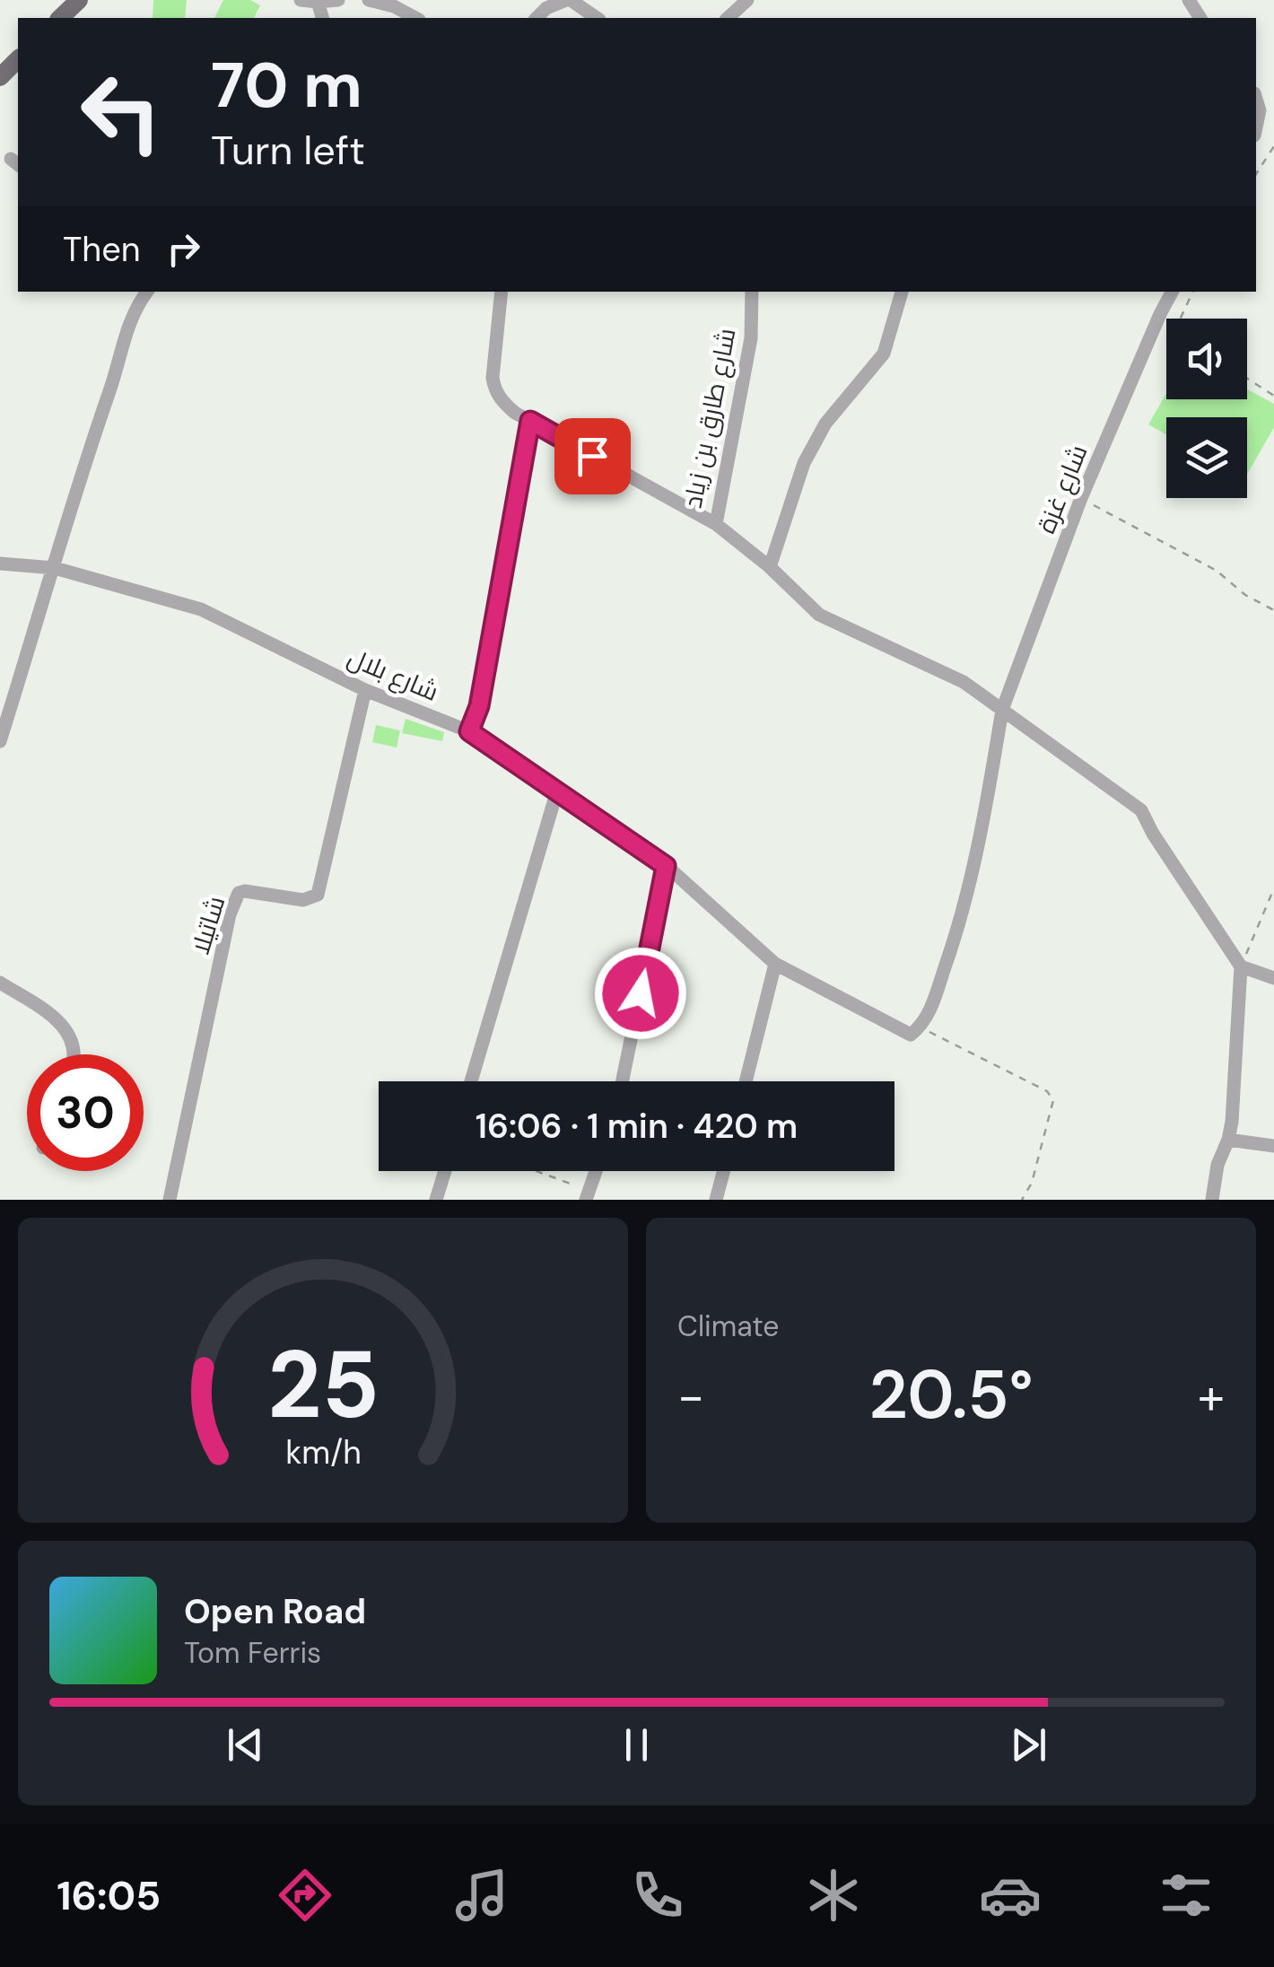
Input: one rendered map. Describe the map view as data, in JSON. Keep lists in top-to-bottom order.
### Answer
{
  "streets": {
    "street": [
      "شارع طارق بن زياد",
      "شارع غزة",
      "شارع بلال",
      "شاتيلا"
    ]
  },
  "crossings": [
    ["شارع غزة", "شارع بلال"],
    ["شارع بلال", "شاتيلا"]
  ],
  "page": {
    "turn": ["70 m", "Turn left"],
    "then": "Then",
    "limit": "30",
    "trip": "16:06 · 1 min · 420 m",
    "tile": "Climate",
    "heat": ["−", "20.5°", "+"],
    "song": ["Open Road", "Tom Ferris"],
    "tabs": "16:05",
    "gauge": ["25", "km/h"]
  }
}
